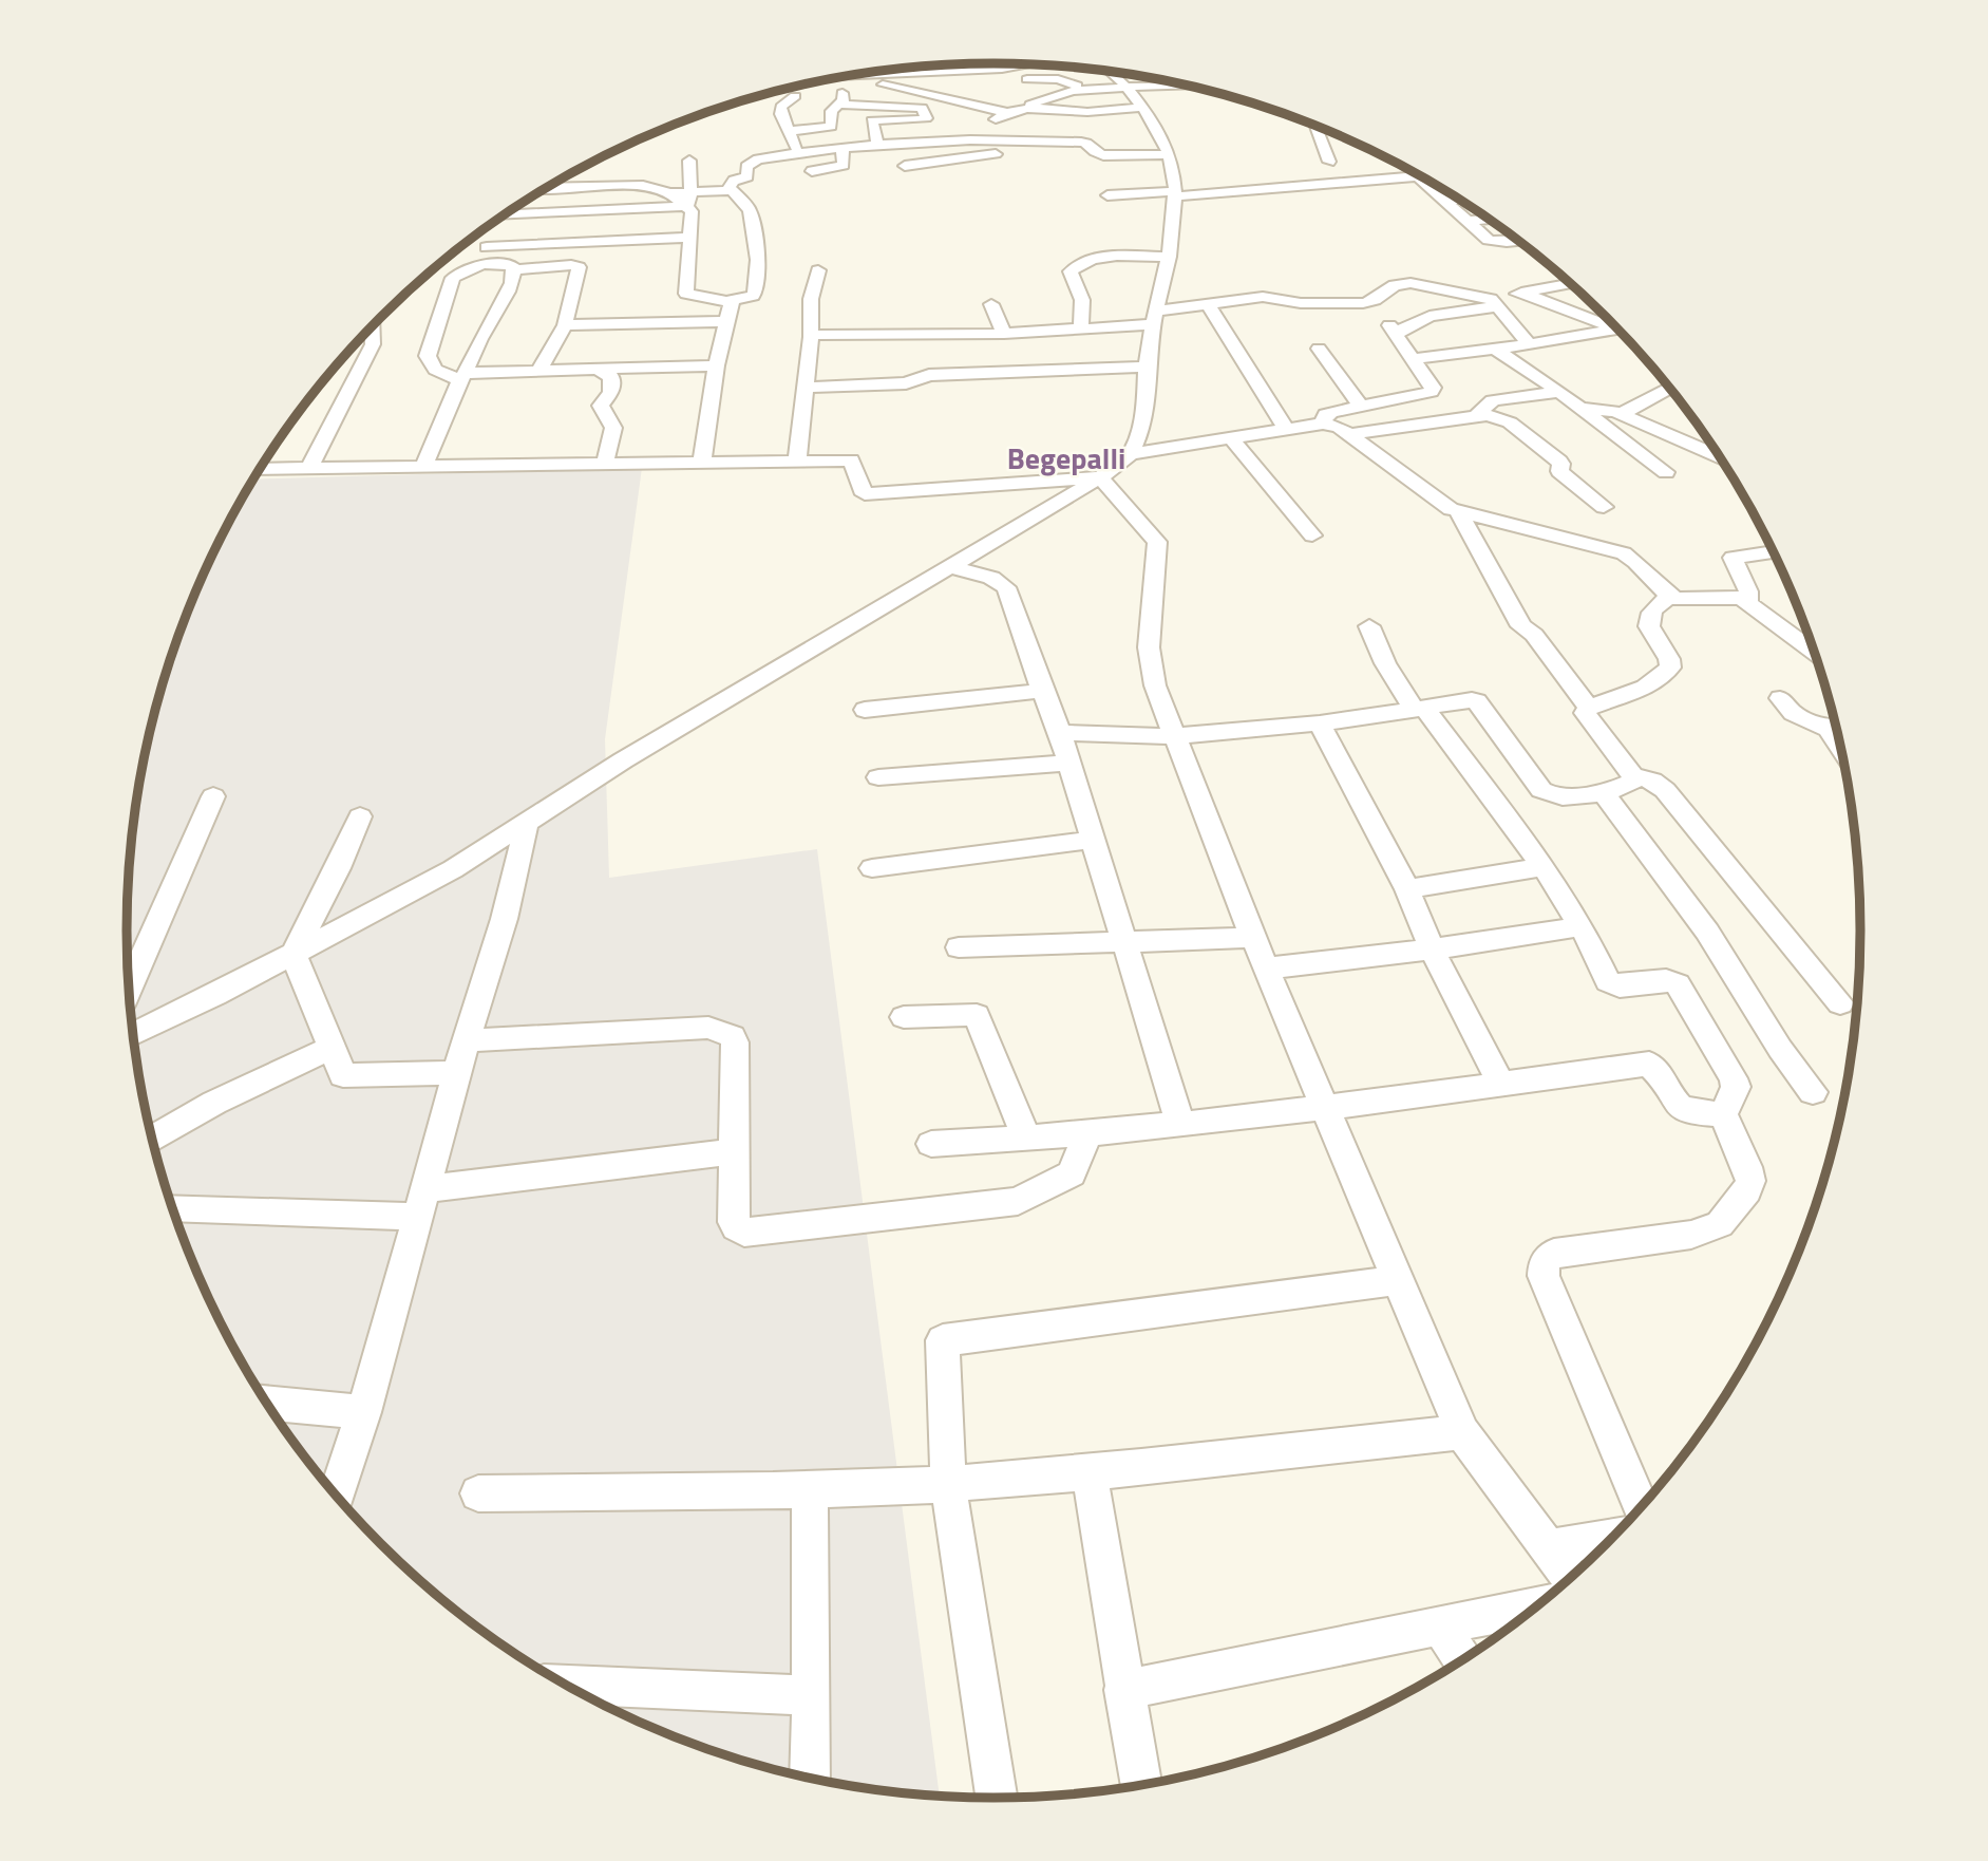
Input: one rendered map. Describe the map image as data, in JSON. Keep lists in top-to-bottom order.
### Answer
{
  "districts": ["Begepalli"]
}
